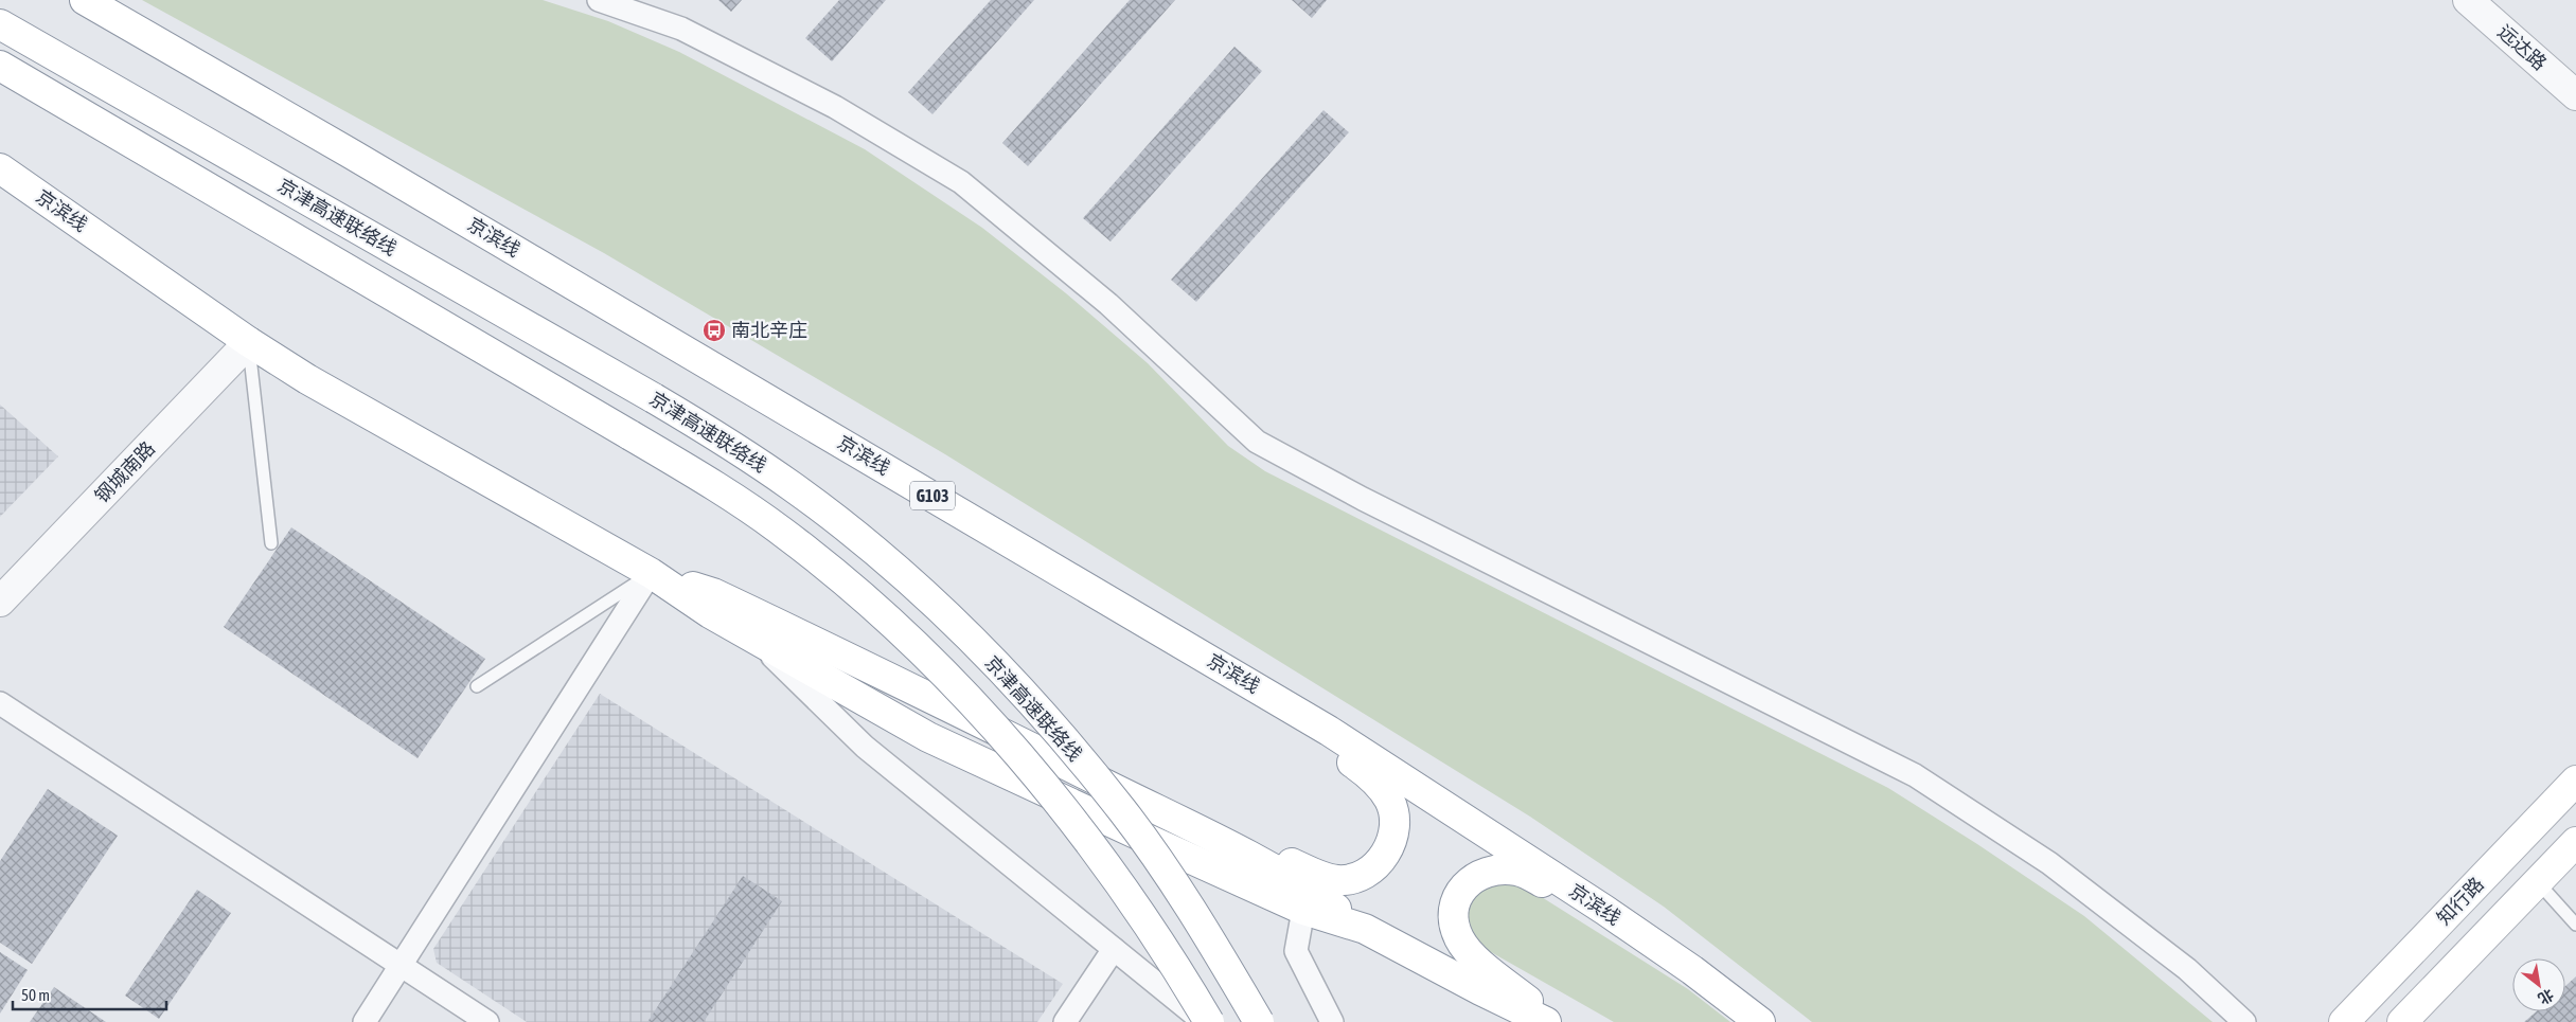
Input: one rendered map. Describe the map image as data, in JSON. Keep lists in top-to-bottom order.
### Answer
{
  "streets": {
    "main road": [
      "京滨线",
      "京津高速联络线",
      "G103",
      "知行路"
    ],
    "street": ["远达路", "钢城南路"]
  },
  "crossings": [
    ["京滨线", "钢城南路"]
  ],
  "places": {
    "bus stop": ["南北辛庄"]
  },
  "scale_bar": "50 m",
  "north": "bottom right"
}
